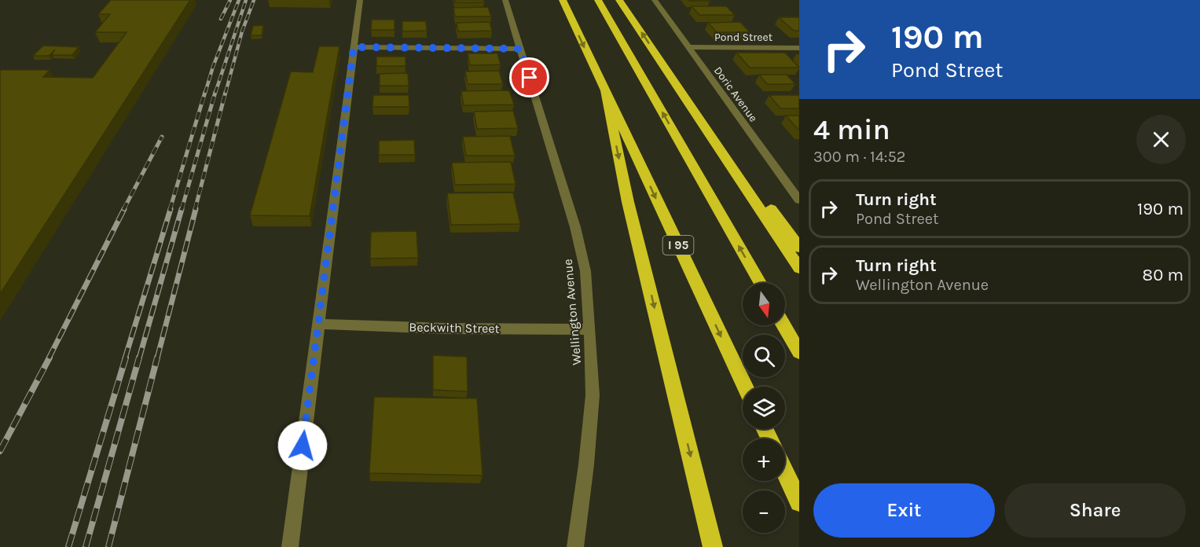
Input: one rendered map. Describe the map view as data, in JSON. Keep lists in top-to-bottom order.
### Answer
{
  "streets": {
    "highway": ["I 95"],
    "street": [
      "Pond Street",
      "Doric Avenue",
      "Wellington Avenue",
      "Beckwith Street"
    ]
  },
  "crossings": [
    ["Pond Street", "Doric Avenue"],
    ["Wellington Avenue", "Beckwith Street"]
  ],
  "north": "bottom",
  "page": {
    "turn": ["190 m", "Pond Street"],
    "heading": ["4 min", "300 m · 14:52"],
    "list": [
      {
        "name": "Turn right",
        "note": "Pond Street",
        "value": "190 m"
      },
      {
        "name": "Turn right",
        "note": "Wellington Avenue",
        "value": "80 m"
      }
    ],
    "map_buttons": ["+", "−"],
    "buttons": ["Exit", "Share"]
  }
}
